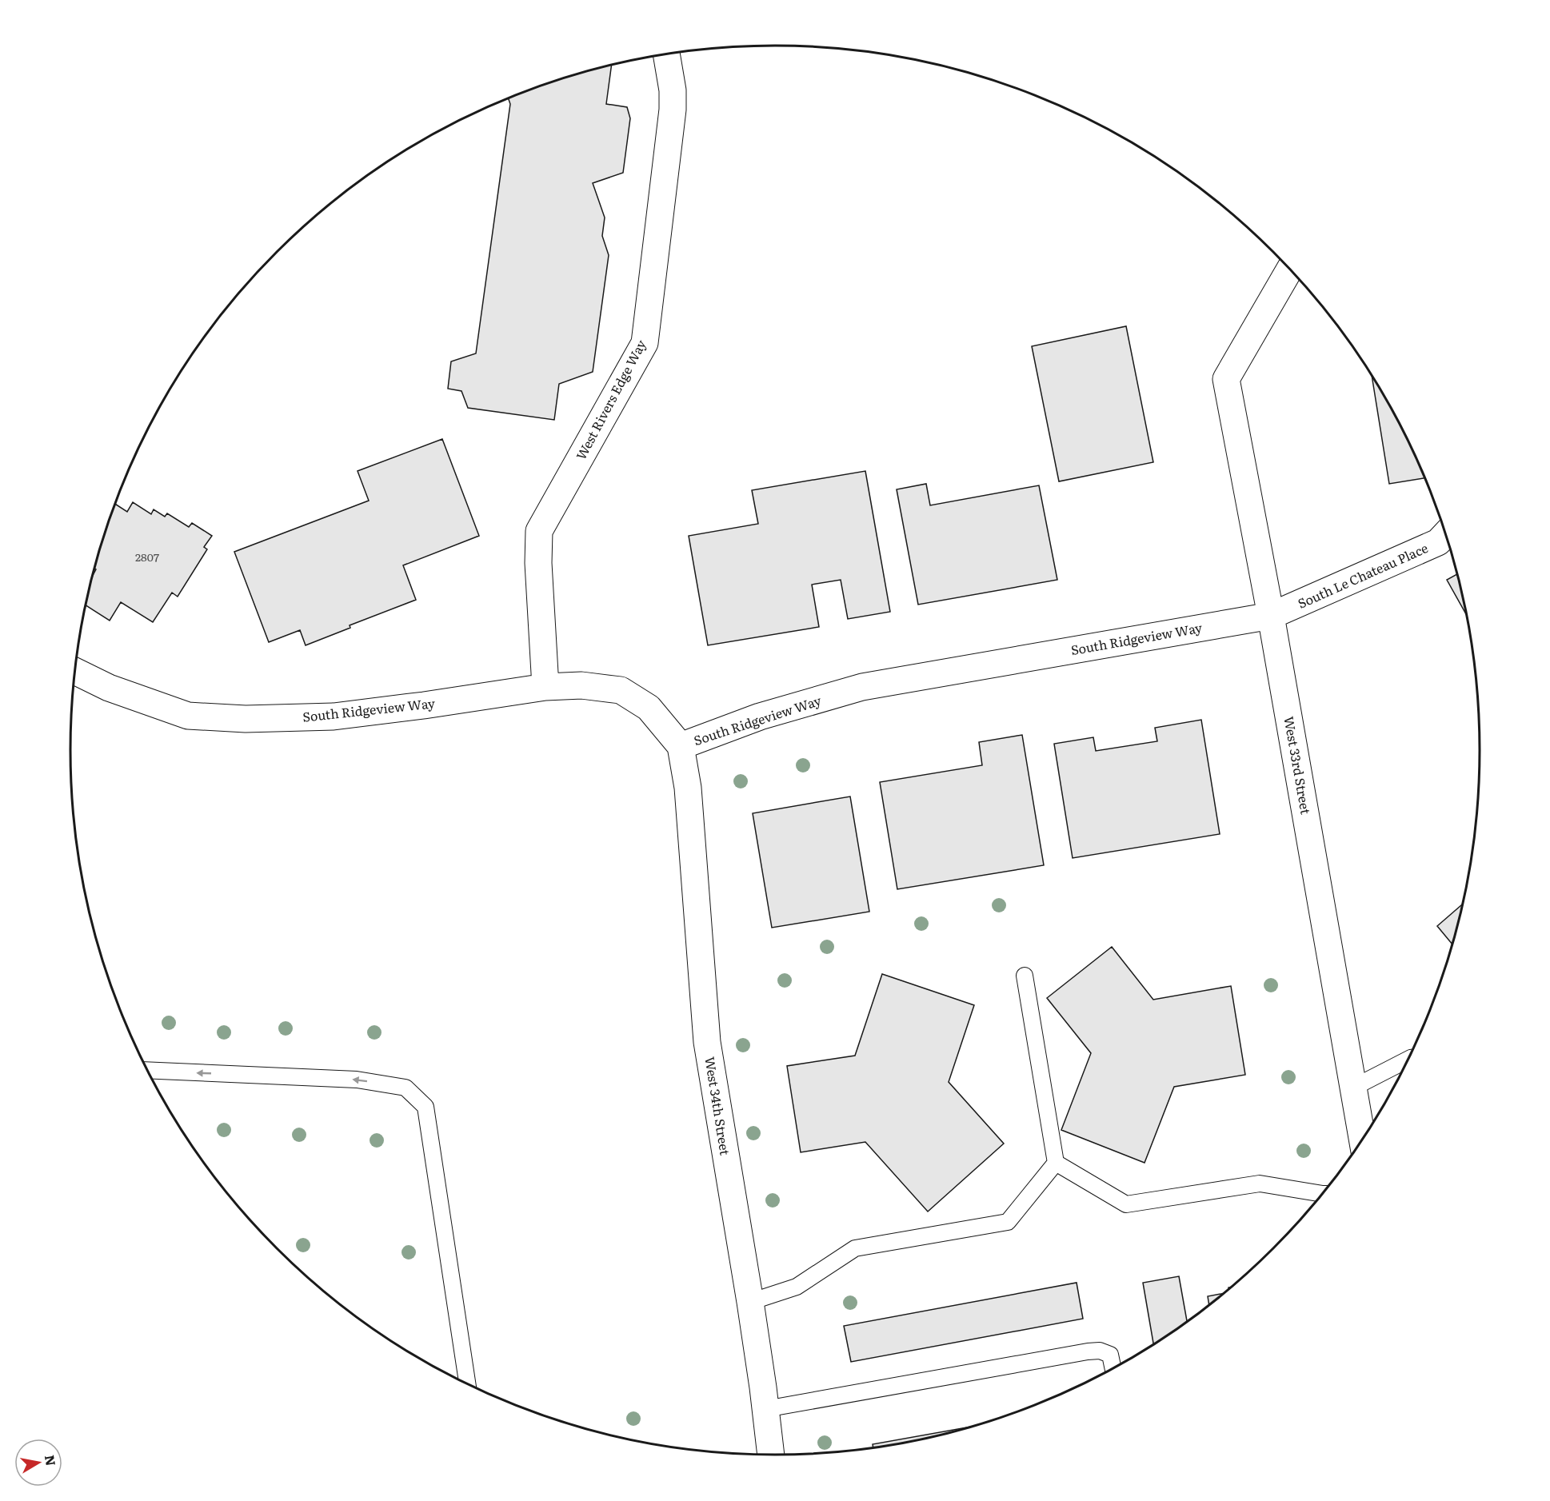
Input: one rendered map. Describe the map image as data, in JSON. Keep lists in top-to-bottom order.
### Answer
{
  "streets": {
    "street": [
      "West Rivers Edge Way",
      "South Le Chateau Place",
      "South Ridgeview Way",
      "West 33rd Street",
      "West 34th Street"
    ]
  },
  "crossings": [
    ["West Rivers Edge Way", "South Ridgeview Way"],
    ["South Le Chateau Place", "South Ridgeview Way"],
    ["South Le Chateau Place", "West 33rd Street"],
    ["South Ridgeview Way", "West 33rd Street"],
    ["South Ridgeview Way", "West 34th Street"]
  ],
  "house_numbers": ["2807"],
  "north": "right"
}
